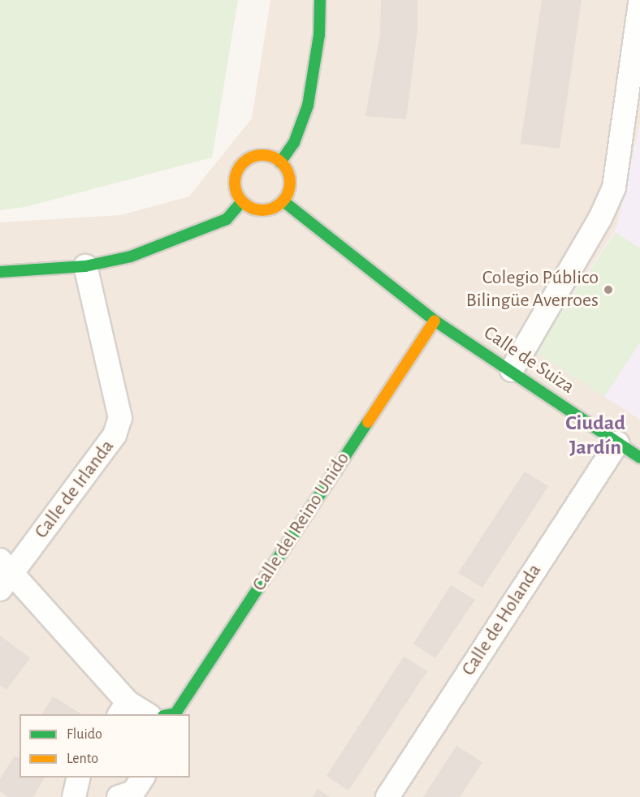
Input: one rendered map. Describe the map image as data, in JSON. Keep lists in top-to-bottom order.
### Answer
{
  "streets": {
    "street": [
      "Calle de Suiza",
      "Calle de Irlanda",
      "Calle del Reino Unido",
      "Calle de Holanda"
    ]
  },
  "crossings": [
    ["Calle de Suiza", "Calle del Reino Unido"],
    ["Calle de Suiza", "Calle de Holanda"]
  ],
  "districts": ["Ciudad Jardín"],
  "places": ["Colegio Público Bilingüe Averroes"],
  "legend": ["Fluido", "Lento"]
}
